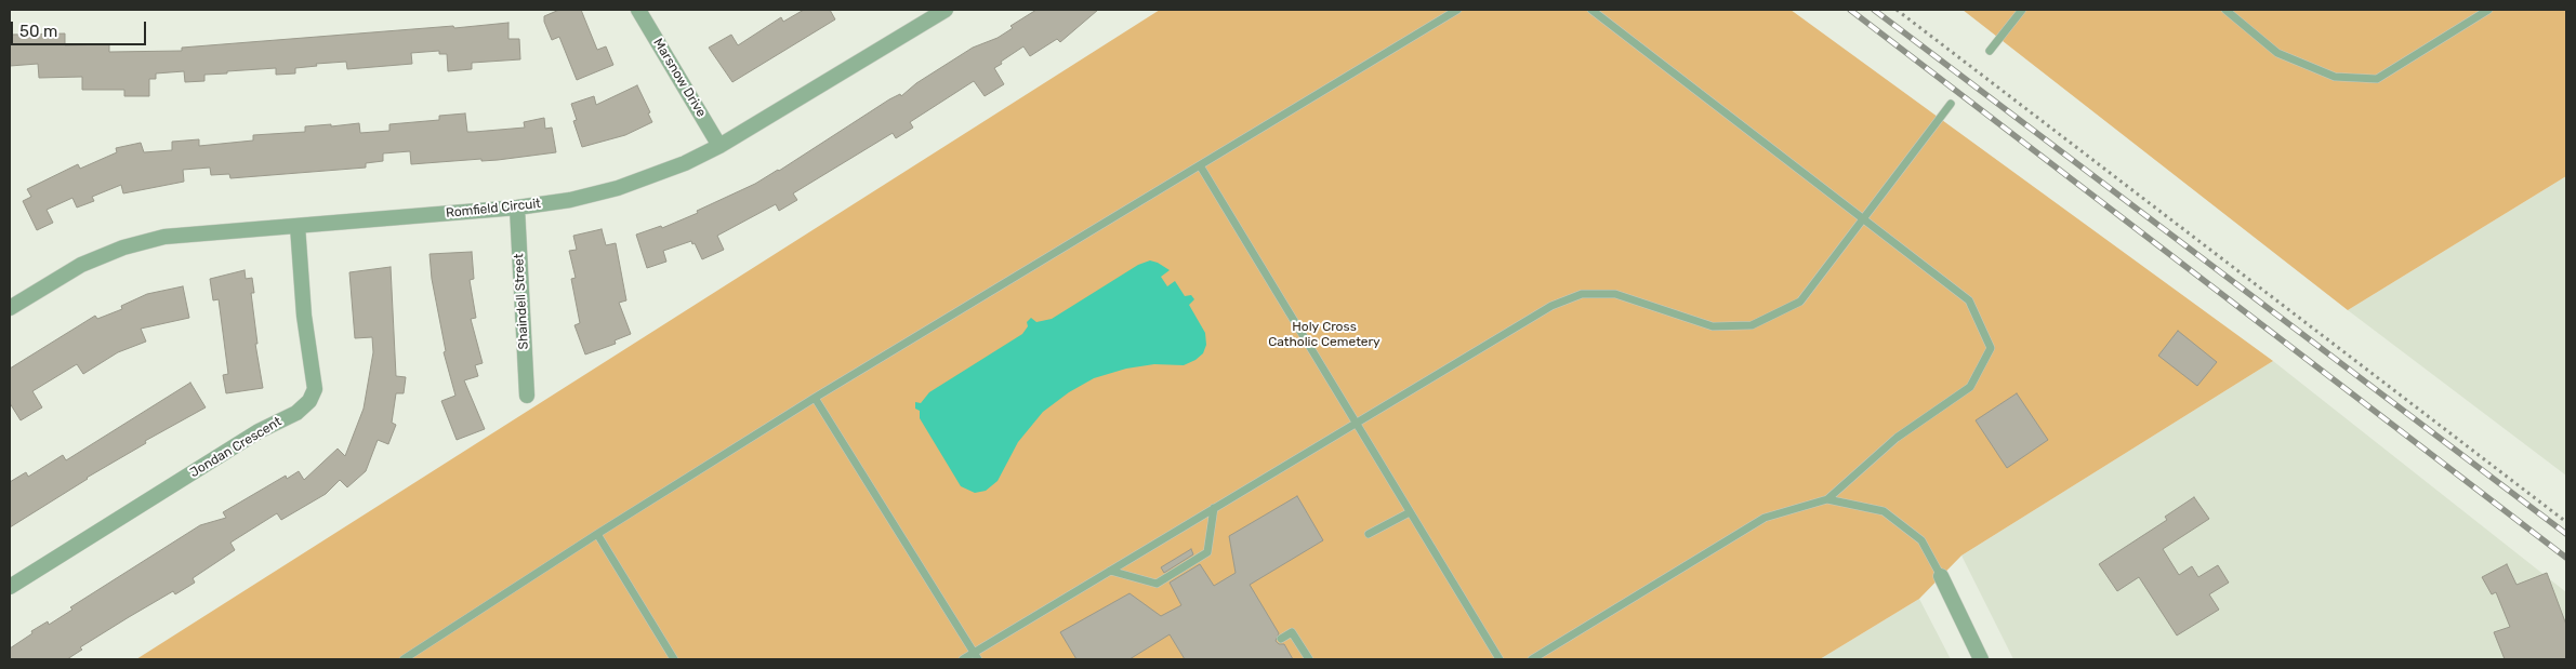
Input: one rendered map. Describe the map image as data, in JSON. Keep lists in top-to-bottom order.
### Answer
{
  "streets": {
    "street": [
      "Marsnow Drive",
      "Romfield Circuit",
      "Shaindell Street",
      "Jondan Crescent"
    ]
  },
  "crossings": [
    ["Marsnow Drive", "Romfield Circuit"],
    ["Romfield Circuit", "Shaindell Street"],
    ["Romfield Circuit", "Jondan Crescent"]
  ],
  "parks": ["Holy Cross Catholic Cemetery"],
  "scale_bar": "50 m"
}
